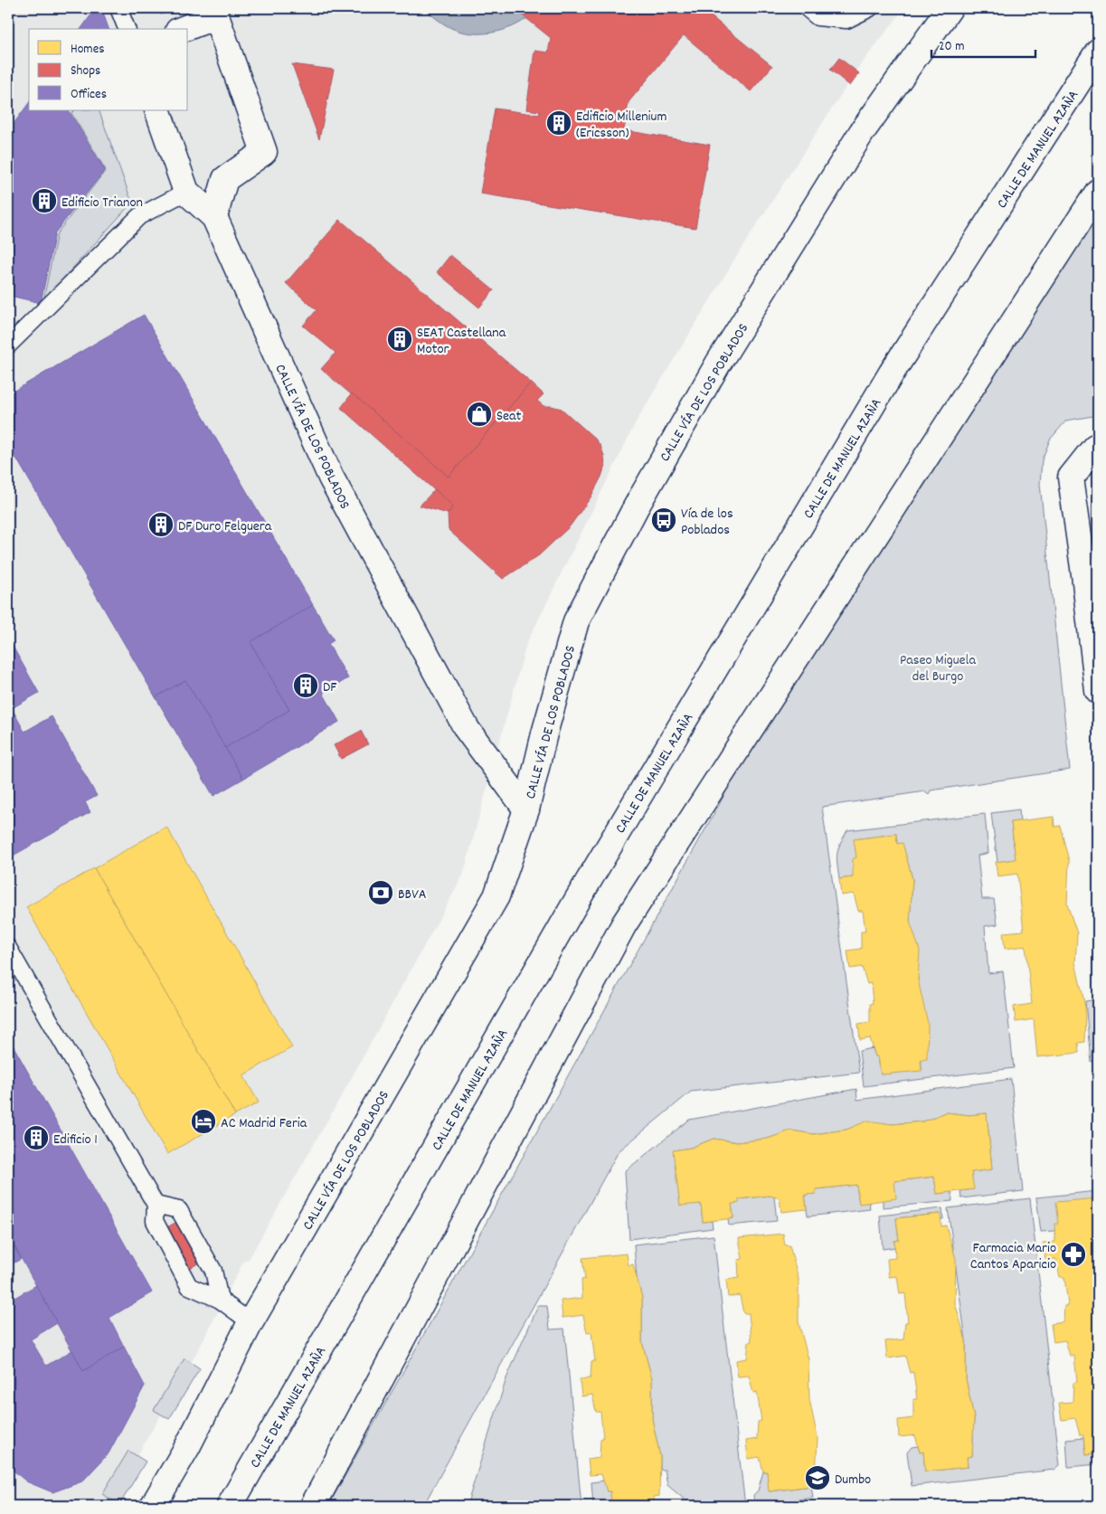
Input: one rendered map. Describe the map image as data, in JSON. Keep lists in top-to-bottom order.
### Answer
{
  "streets": {
    "main road": ["CALLE DE MANUEL AZAÑA", "CALLE VÍA DE LOS POBLADOS"]
  },
  "parks": ["Paseo Miguela del Burgo"],
  "places": {
    "building": [
      "Edificio Millenium (Ericsson)",
      "Edificio Trianon",
      "SEAT Castellana Motor",
      "DF Duro Felguera",
      "DF",
      "Edificio 1"
    ],
    "shop": ["Seat"],
    "bus stop": ["Vía de los Poblados"],
    "bank": ["BBVA"],
    "hotel": ["AC Madrid Feria"],
    "pharmacy": ["Farmacia Mario Cantos Aparicio"],
    "school or university": ["Dumbo"]
  },
  "legend": ["Homes", "Shops", "Offices"],
  "scale_bar": "20 m"
}
